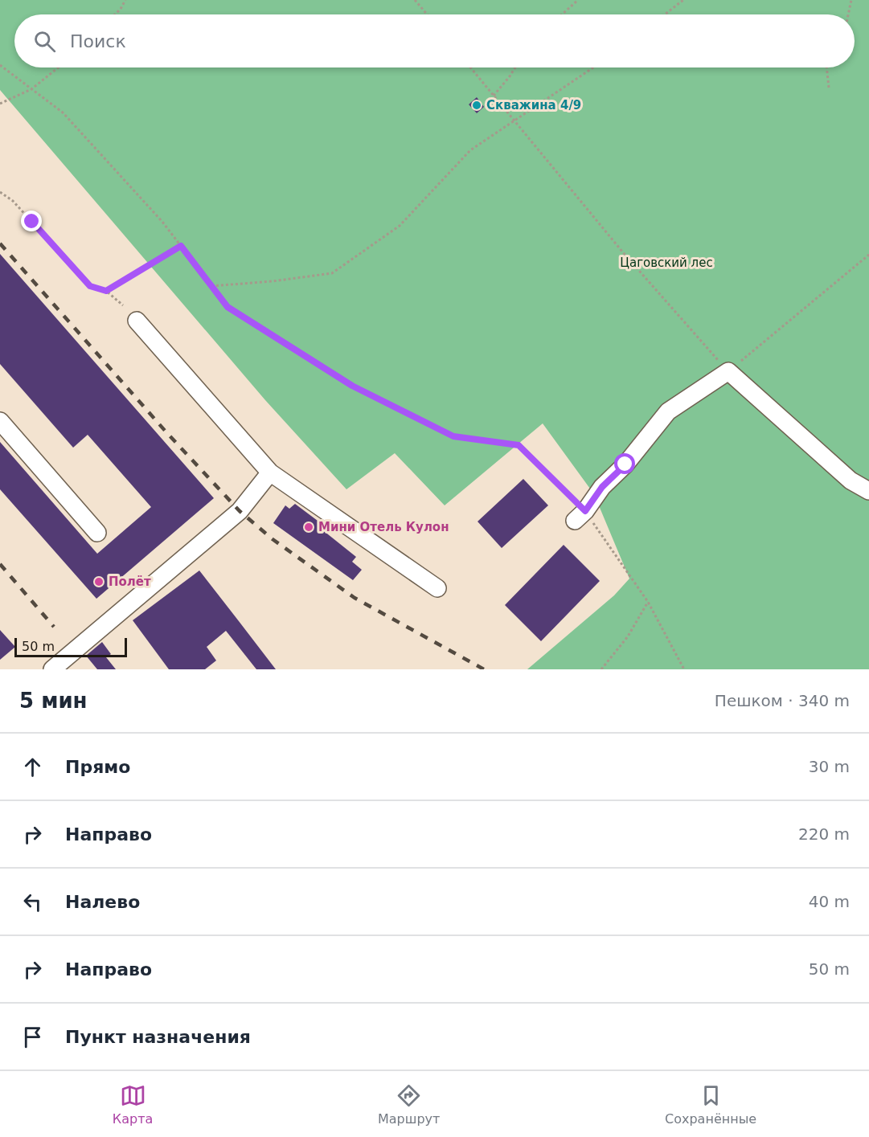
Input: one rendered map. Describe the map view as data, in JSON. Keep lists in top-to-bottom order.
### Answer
{
  "parks": ["Цаговский лес"],
  "places": ["Скважина 4/9", "Мини Отель Кулон", "Полёт"],
  "scale_bar": "50 m",
  "page": {
    "search": "Поиск",
    "scale": "50 m",
    "heading": ["5 мин", "Пешком · 340 m"],
    "list": [
      ["Прямо", "30 m"],
      ["Направо", "220 m"],
      ["Налево", "40 m"],
      ["Направо", "50 m"],
      "Пункт назначения"
    ],
    "nav": ["Карта", "Маршрут", "Сохранённые"]
  }
}
